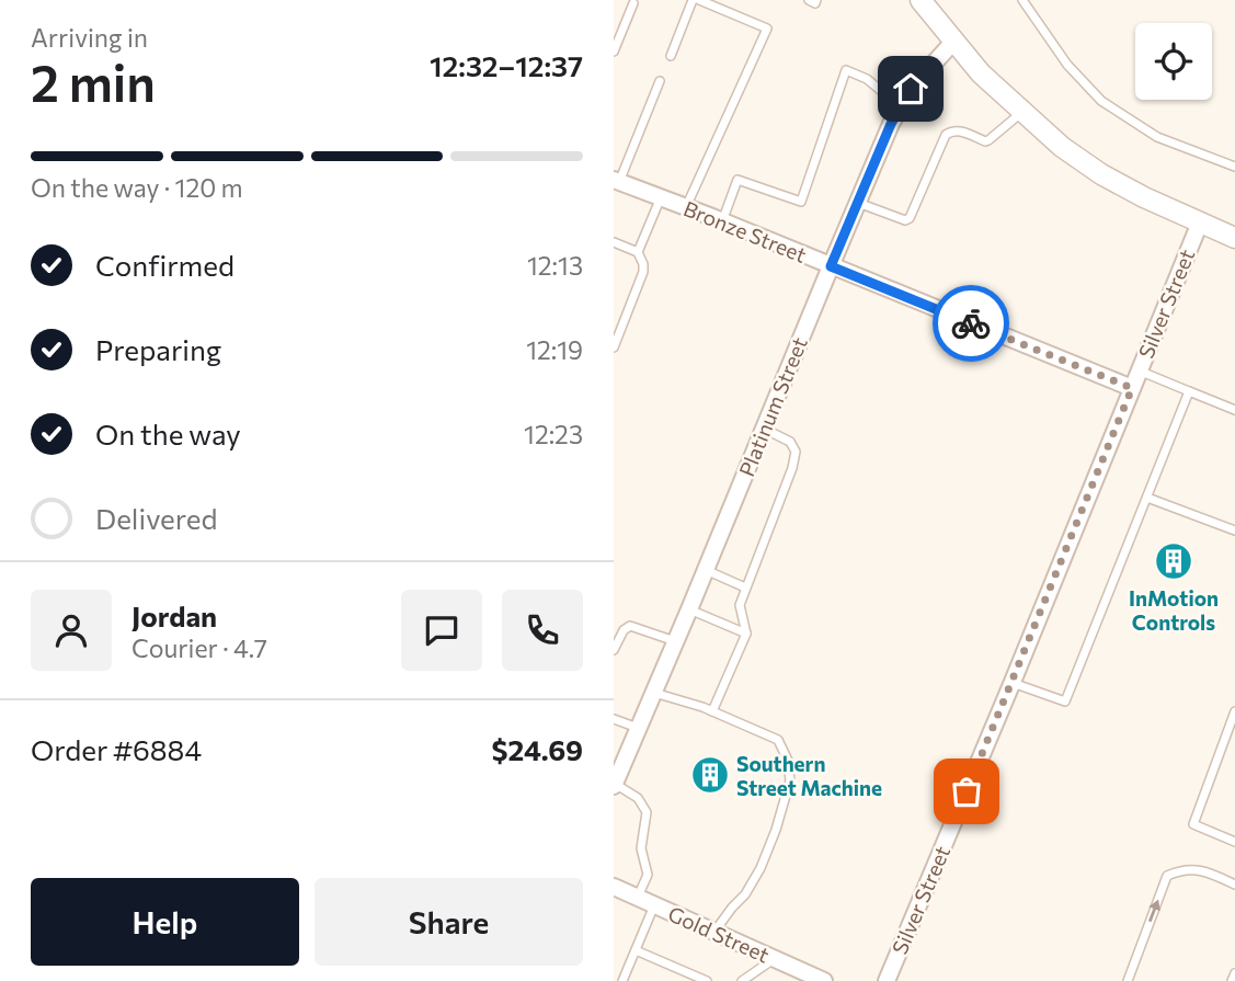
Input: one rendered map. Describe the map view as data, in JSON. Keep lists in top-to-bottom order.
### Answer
{
  "streets": {
    "street": [
      "Bronze Street",
      "Silver Street",
      "Platinum Street",
      "Gold Street"
    ]
  },
  "crossings": [
    ["Bronze Street", "Silver Street"],
    ["Bronze Street", "Platinum Street"]
  ],
  "places": {
    "building": ["InMotion Controls", "Southern Street Machine"]
  },
  "page": {
    "heading": ["2 min", "Arriving in", "12:32–12:37"],
    "panel": [
      "Jordan",
      "Courier · 4.7",
      "Order #6884",
      "$24.69"
    ],
    "bar": "On the way · 120 m",
    "list": [
      ["Confirmed", "12:13"],
      ["Preparing", "12:19"],
      ["On the way", "12:23"],
      "Delivered"
    ],
    "buttons": ["Help", "Share"]
  }
}
